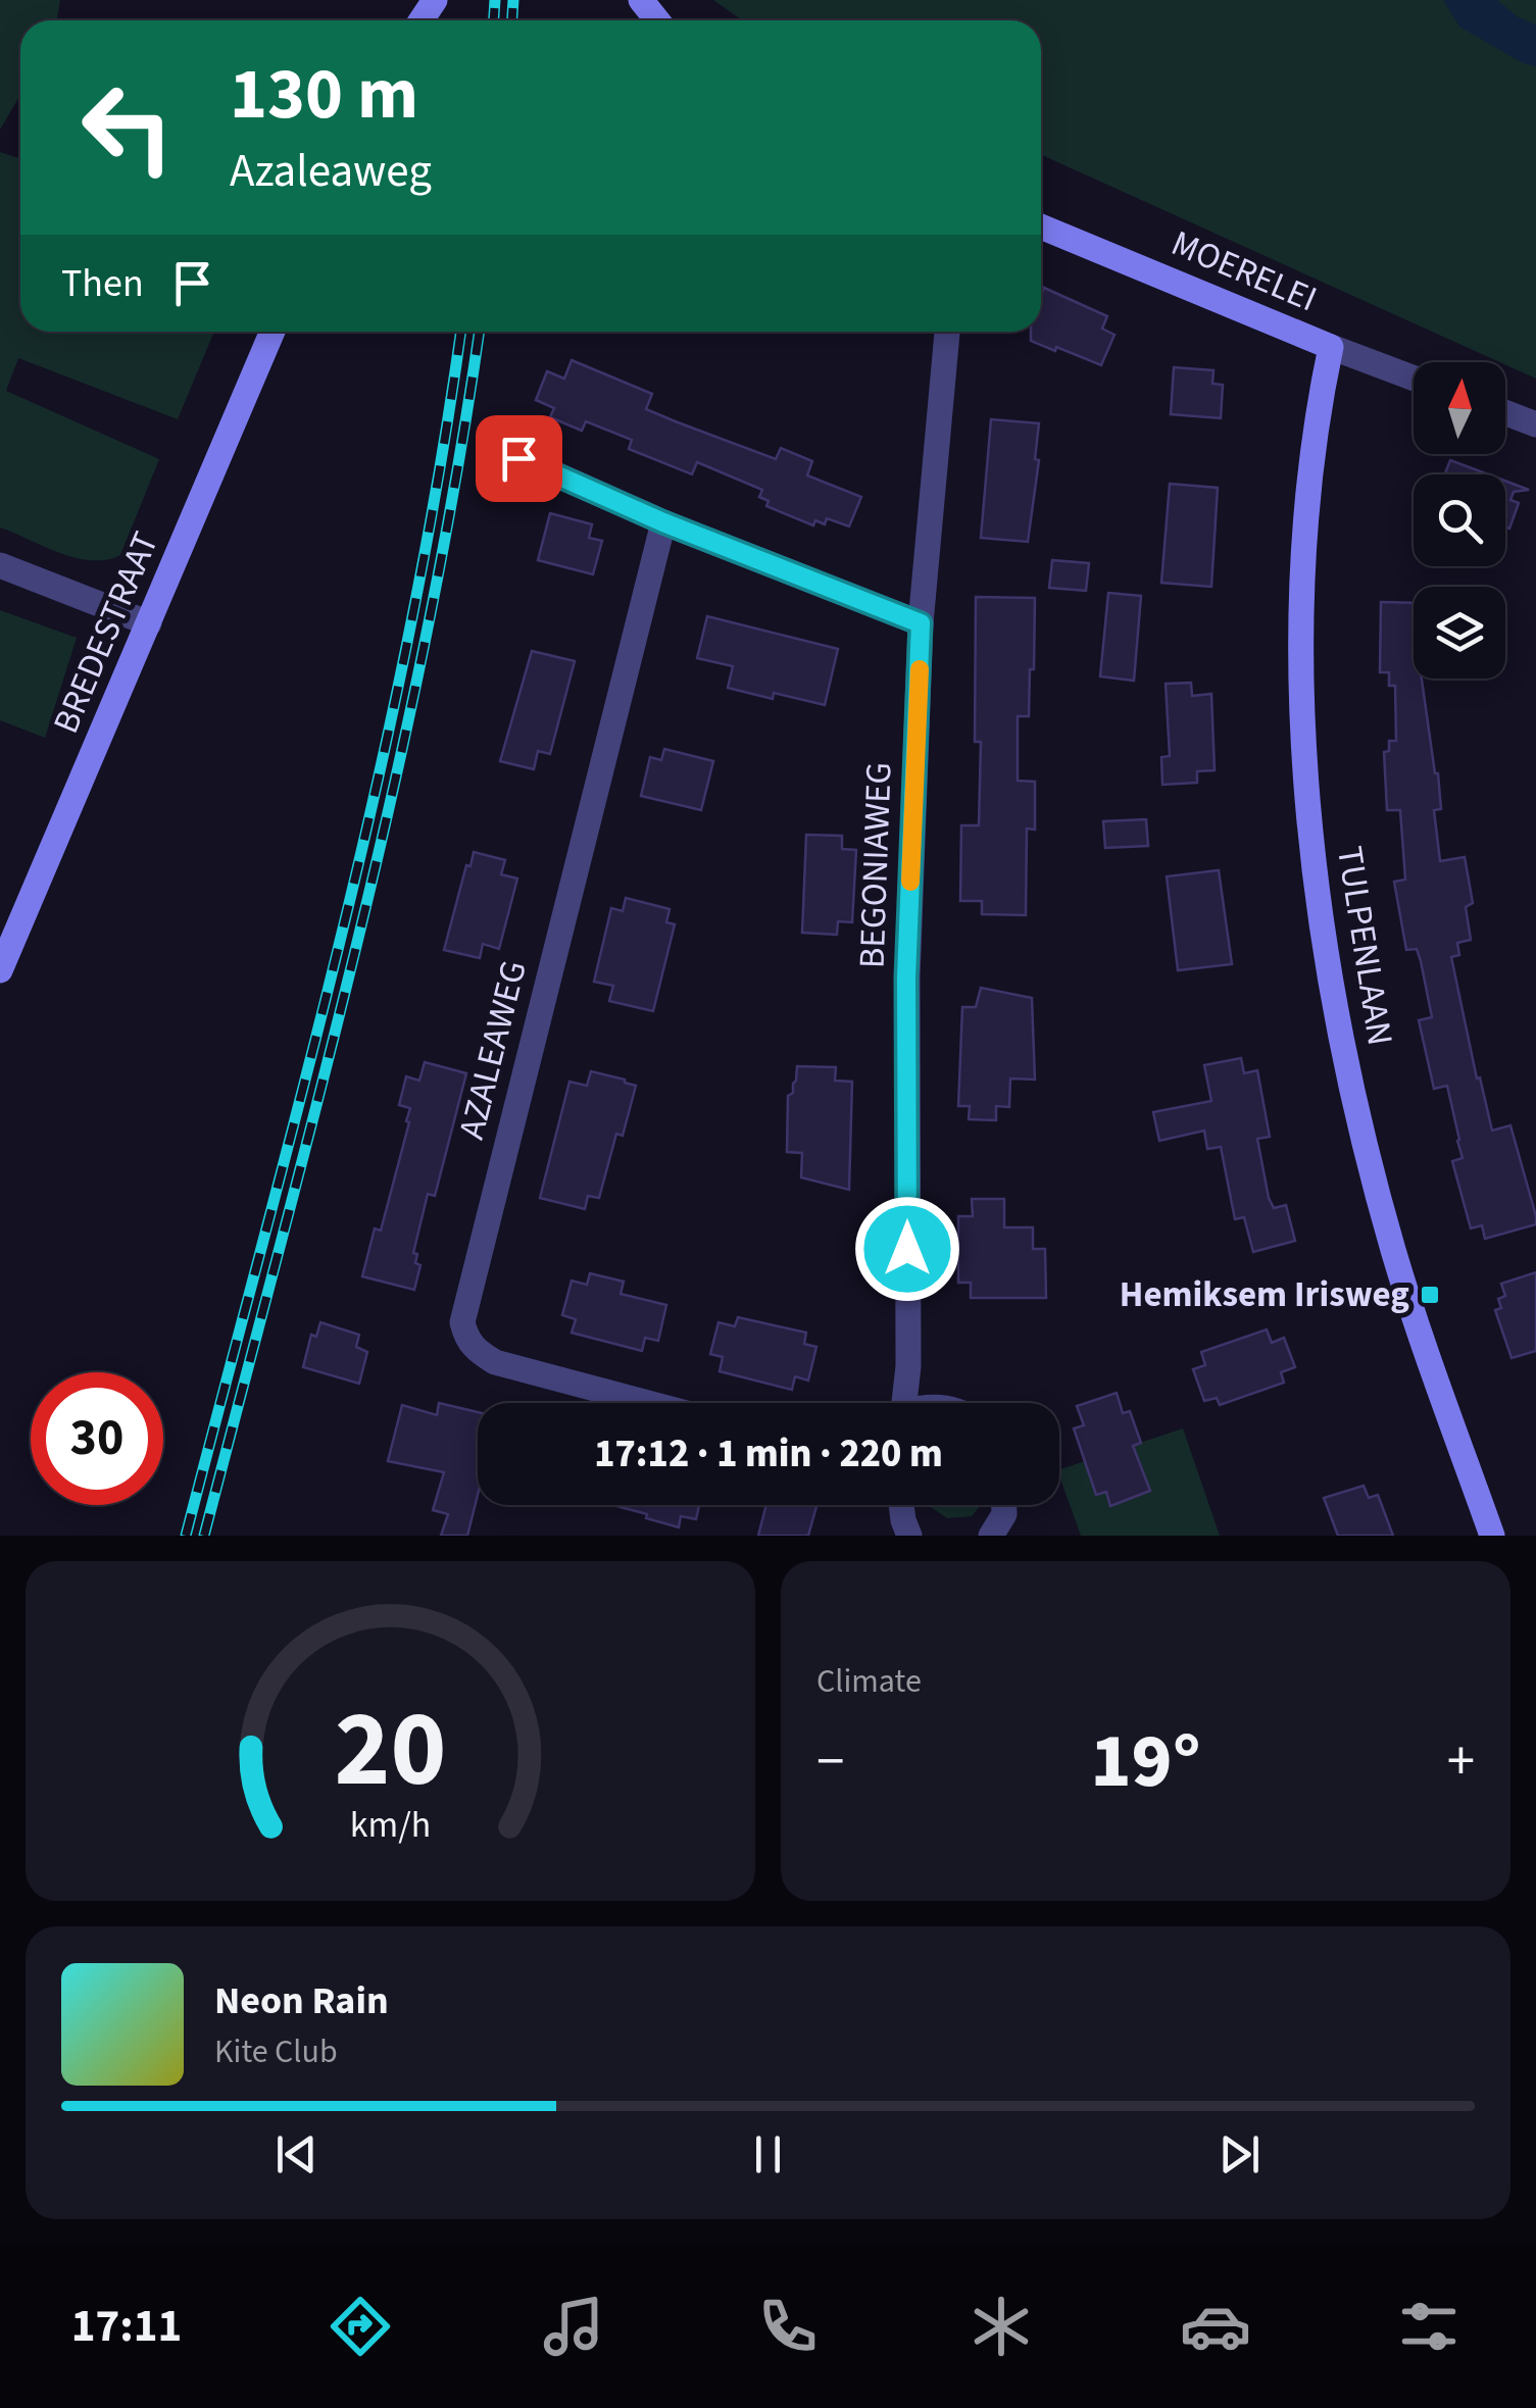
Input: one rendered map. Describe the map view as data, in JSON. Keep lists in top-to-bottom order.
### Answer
{
  "streets": {
    "street": [
      "MOERELEI",
      "BREDESTRAAT",
      "BEGONIAWEG",
      "TULPENLAAN",
      "AZALEAWEG"
    ]
  },
  "crossings": [
    ["MOERELEI", "TULPENLAAN"]
  ],
  "places": {
    "transit": ["Hemiksem Irisweg"]
  },
  "north": "top",
  "page": {
    "turn": ["130 m", "Azaleaweg"],
    "then": "Then",
    "limit": "30",
    "trip": "17:12 · 1 min · 220 m",
    "tile": "Climate",
    "heat": ["−", "19°", "+"],
    "song": ["Neon Rain", "Kite Club"],
    "tabs": "17:11",
    "gauge": ["20", "km/h"]
  }
}
